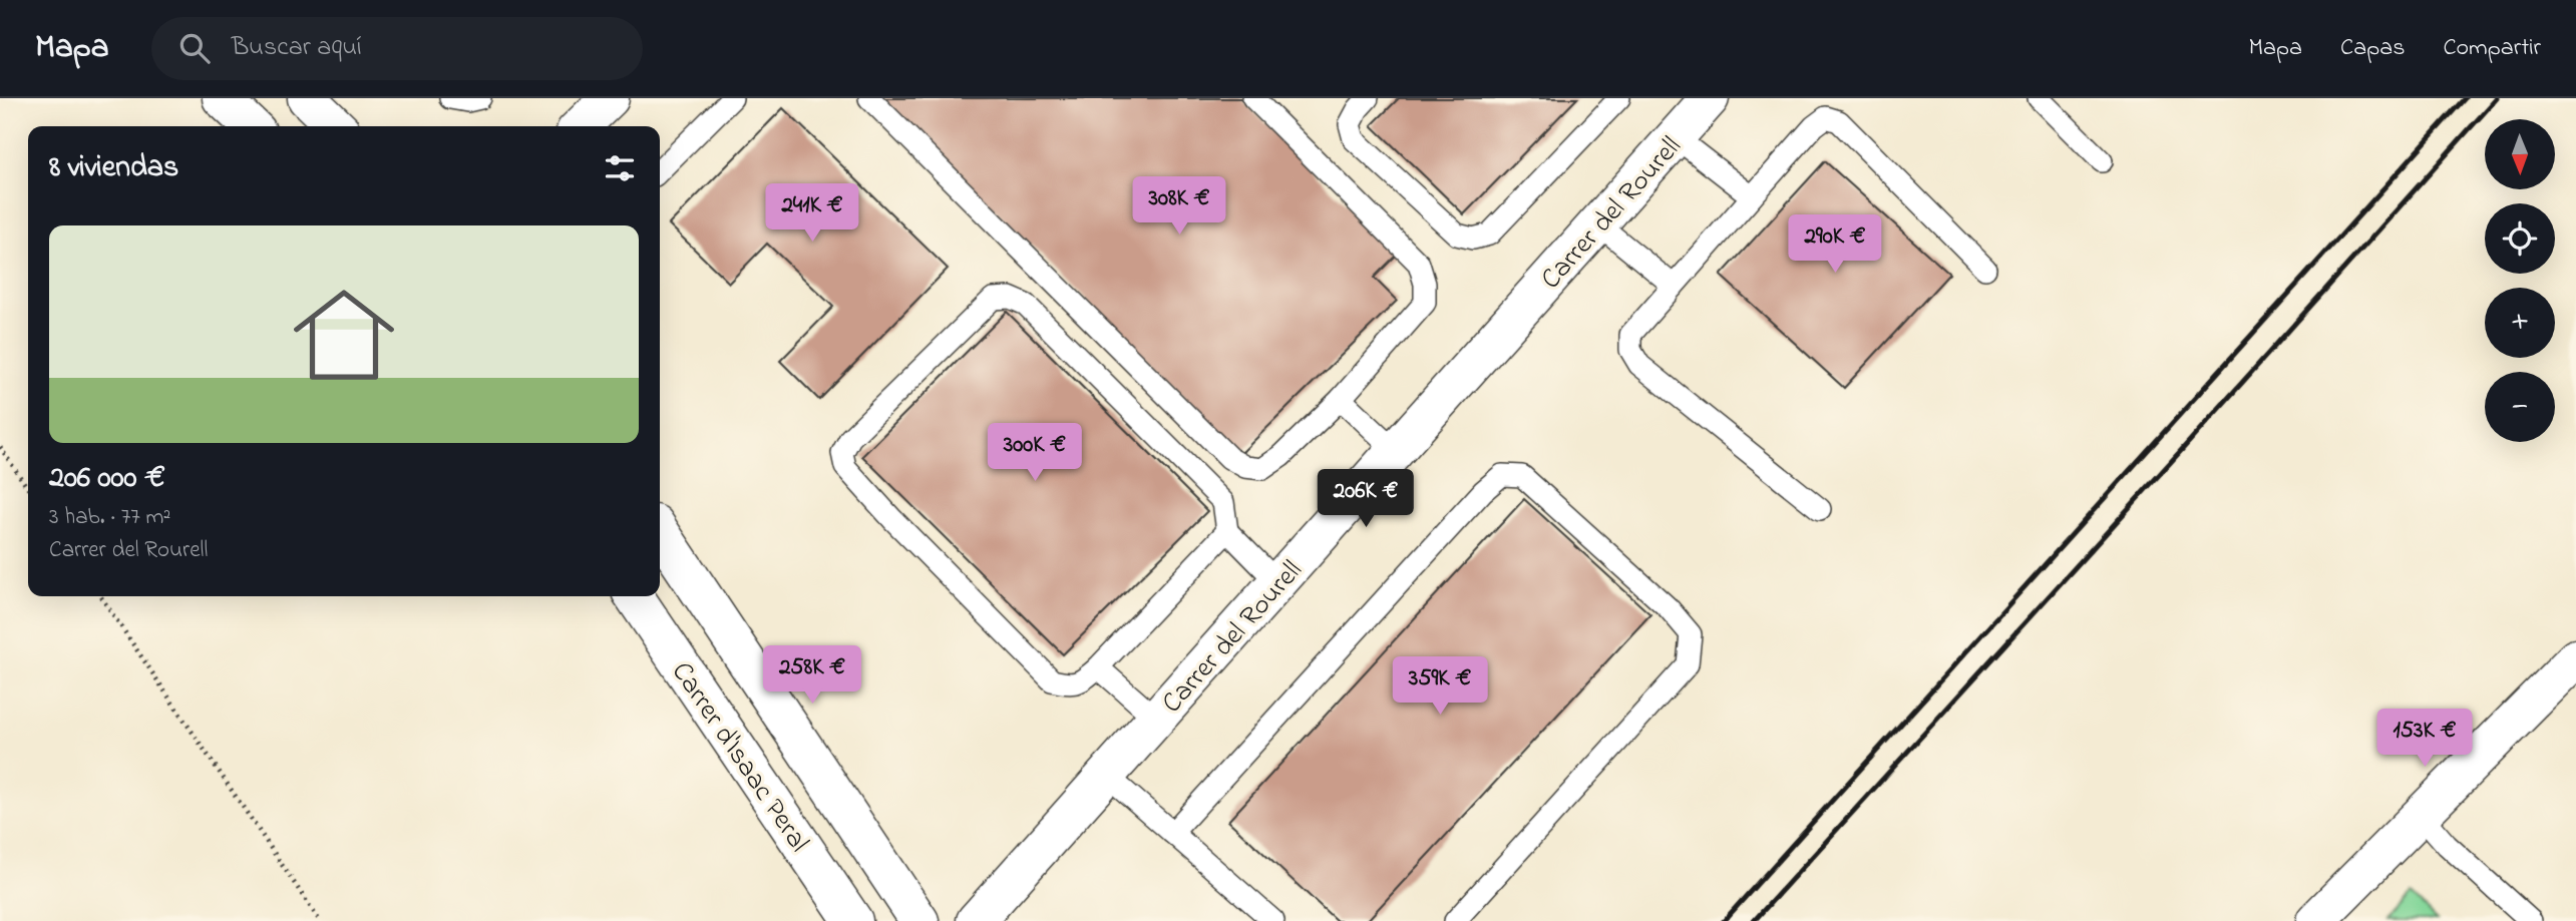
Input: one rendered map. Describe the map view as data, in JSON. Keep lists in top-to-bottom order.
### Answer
{
  "streets": {
    "street": ["Carrer del Rourell", "Carrer d'Isaac Peral"]
  },
  "north": "bottom",
  "page": {
    "header": "Mapa",
    "search": "Buscar aquí",
    "nav": ["Mapa", "Capas", "Compartir"],
    "map_buttons": ["+", "−"],
    "heading": "8 viviendas",
    "price": [
      "308K €",
      "241K €",
      "290K €",
      "300K €",
      "206K €",
      "258K €",
      "359K €",
      "153K €"
    ],
    "list": [
      {
        "name": "206 000 €",
        "note": "3 hab. · 77 m² · Carrer del Rourell"
      }
    ]
  }
}
